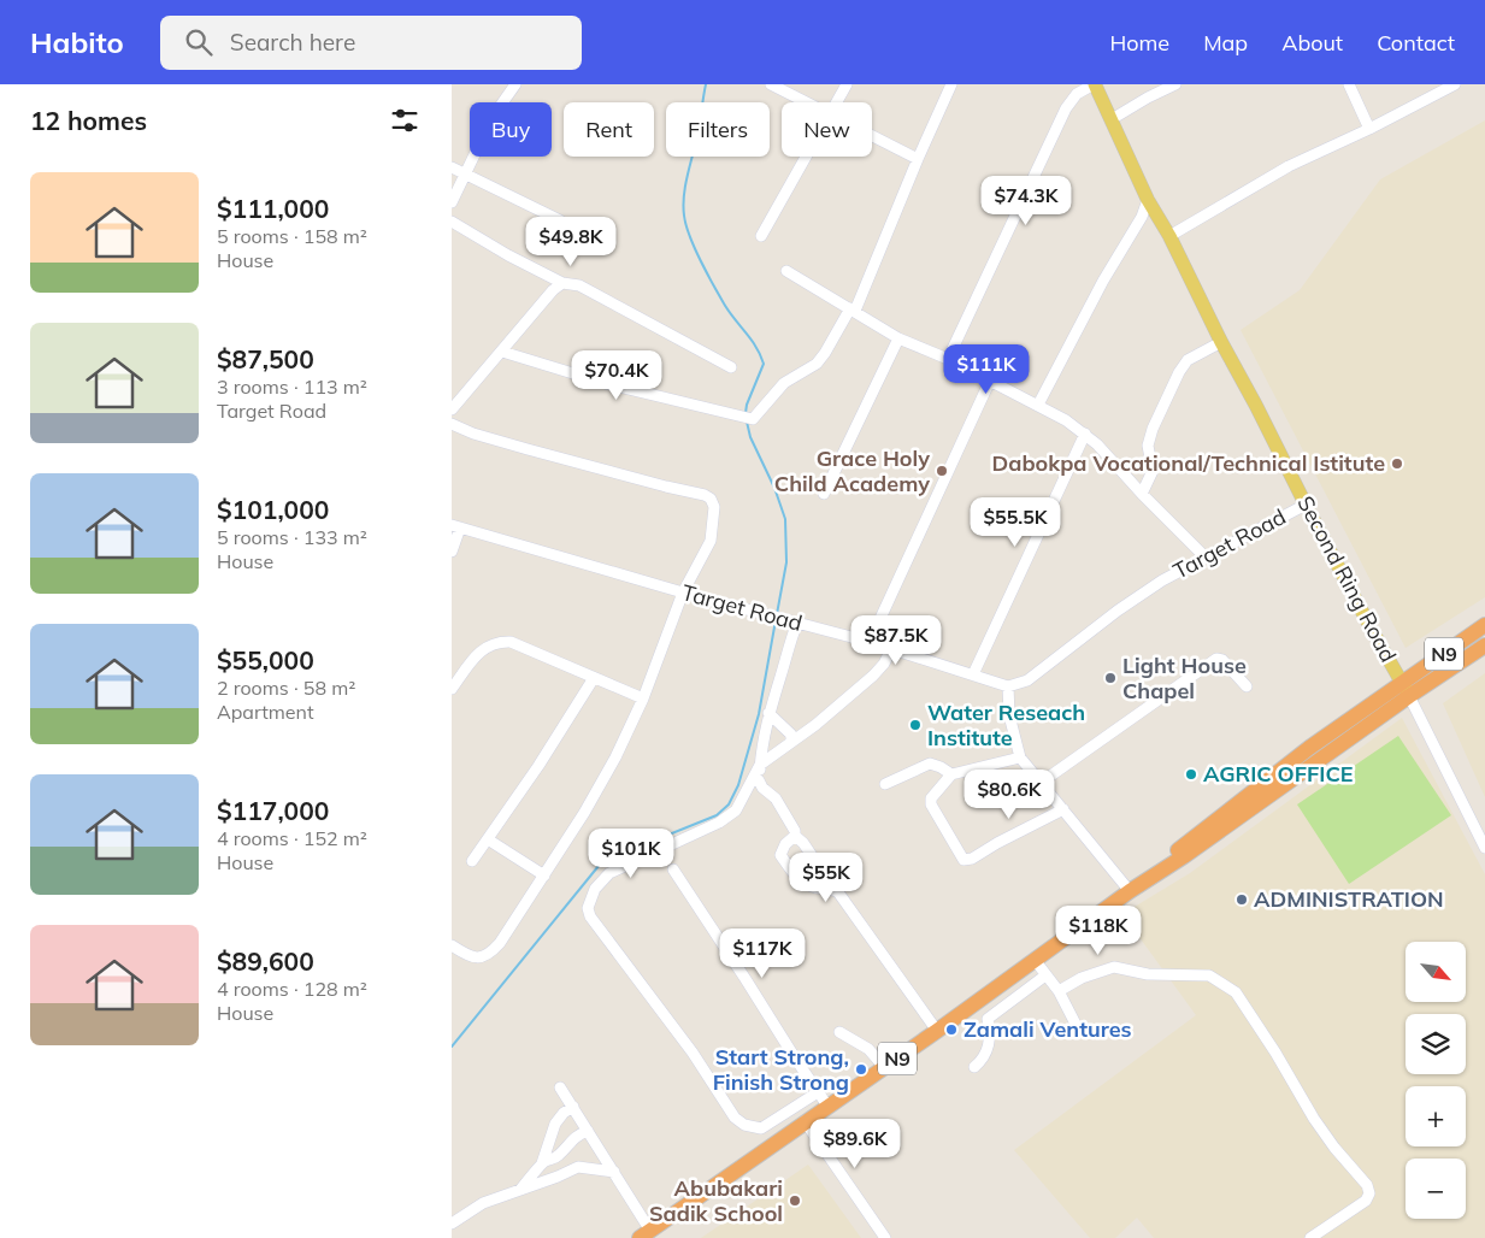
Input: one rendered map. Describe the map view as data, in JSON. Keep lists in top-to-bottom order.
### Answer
{
  "streets": {
    "highway": ["N9"],
    "main road": ["Second Ring Road"],
    "street": ["Target Road"]
  },
  "crossings": [
    ["Target Road", "Second Ring Road"],
    ["Second Ring Road", "N9"]
  ],
  "places": [
    "Dabokpa Vocational/Technical Istitute",
    "Grace Holy Child Academy",
    "Light House Chapel",
    "Water Reseach Institute",
    "AGRIC OFFICE",
    "ADMINISTRATION",
    "Zamali Ventures",
    "Start Strong, Finish Strong",
    "Abubakari Sadik School"
  ],
  "north": "bottom right",
  "page": {
    "header": "Habito",
    "search": "Search here",
    "nav": [
      "Home",
      "Map",
      "About",
      "Contact"
    ],
    "heading": "12 homes",
    "chip": [
      "Buy",
      "Rent",
      "Filters",
      "New"
    ],
    "list": [
      {
        "name": "$111,000",
        "note": "5 rooms · 158 m² · House"
      },
      {
        "name": "$87,500",
        "note": "3 rooms · 113 m² · Target Road"
      },
      {
        "name": "$101,000",
        "note": "5 rooms · 133 m² · House"
      },
      {
        "name": "$55,000",
        "note": "2 rooms · 58 m² · Apartment"
      },
      {
        "name": "$117,000",
        "note": "4 rooms · 152 m² · House"
      },
      {
        "name": "$89,600",
        "note": "4 rooms · 128 m² · House"
      }
    ],
    "price": [
      "$74.3K",
      "$49.8K",
      "$111K",
      "$70.4K",
      "$55.5K",
      "$87.5K",
      "$80.6K",
      "$101K",
      "$55K",
      "$118K",
      "$117K",
      "$89.6K"
    ],
    "map_buttons": ["+", "−"]
  }
}
